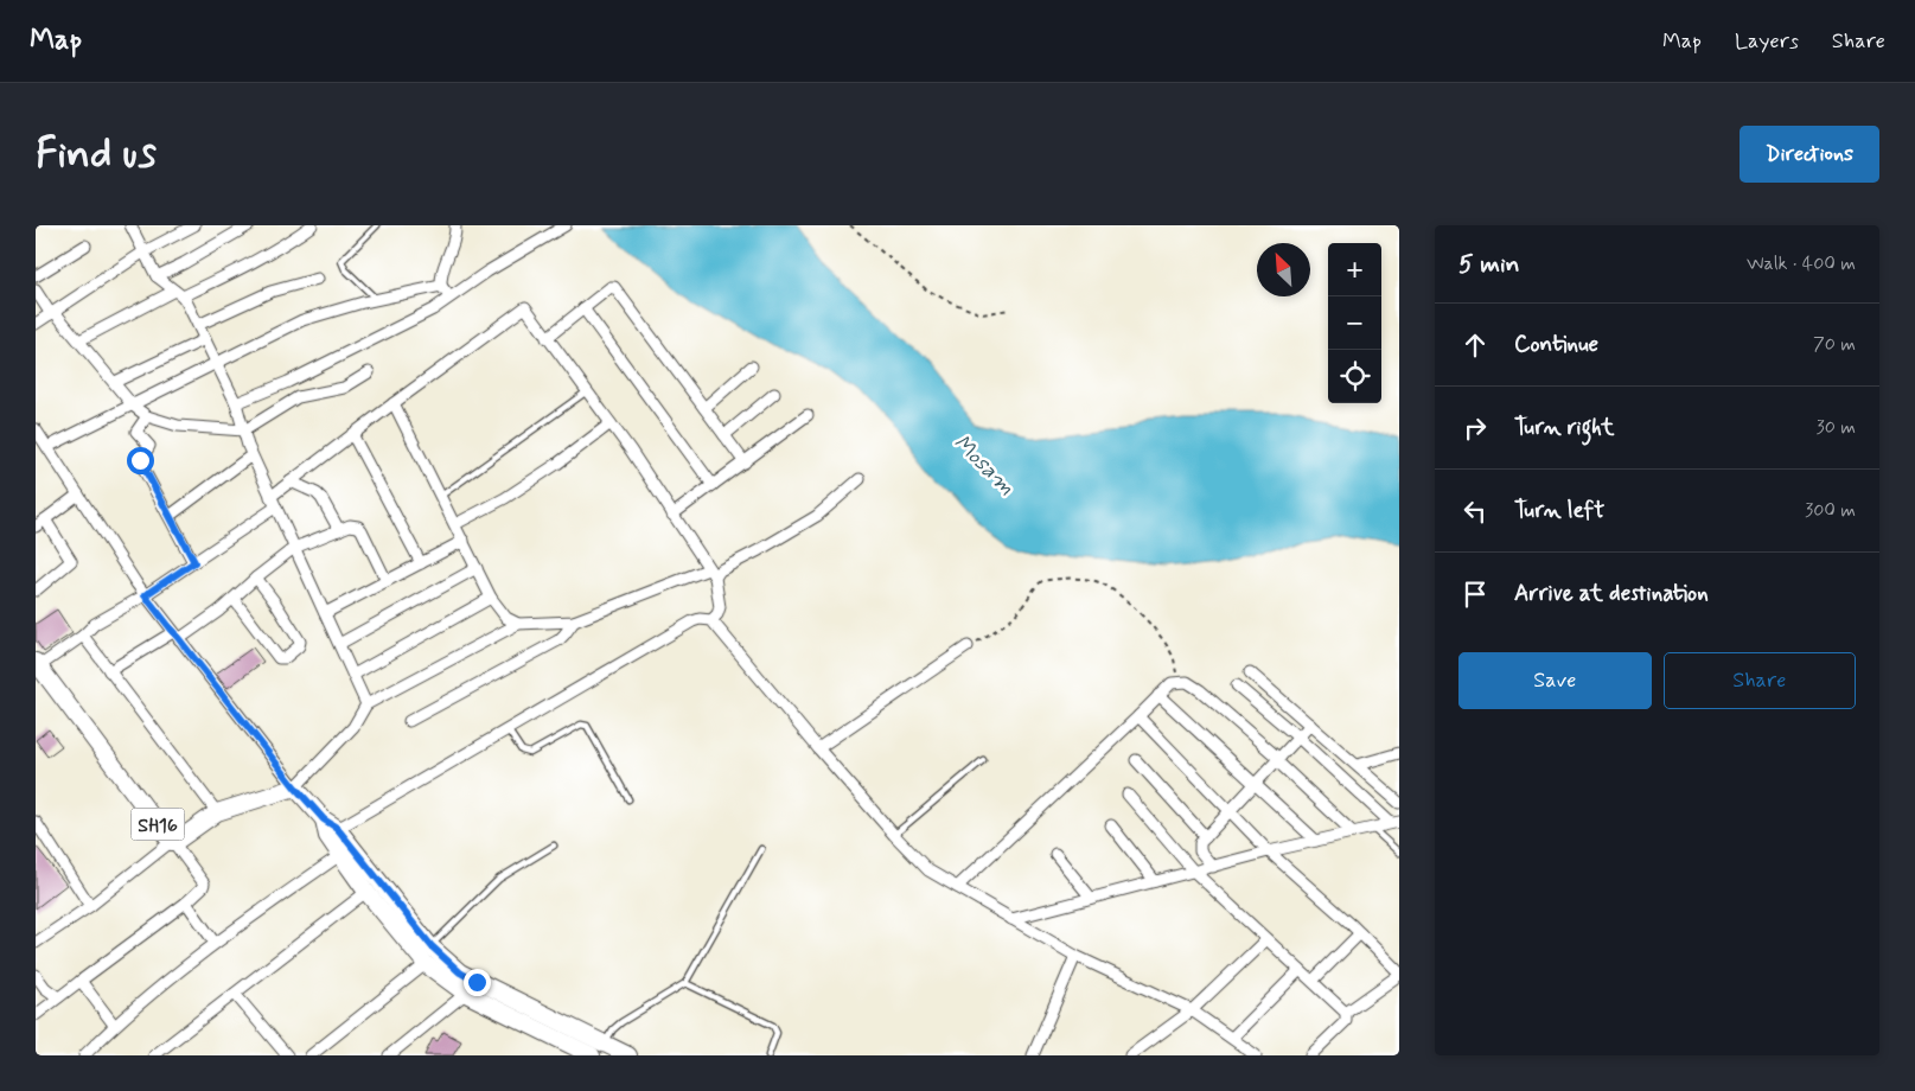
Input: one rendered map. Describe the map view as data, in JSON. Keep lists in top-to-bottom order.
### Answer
{
  "streets": {
    "main road": ["SH16"]
  },
  "water": ["Mosam"],
  "north": "top left",
  "page": {
    "header": "Map",
    "nav": ["Map", "Layers", "Share"],
    "buttons": [
      "Directions",
      ["Save", "Share"]
    ],
    "title": "Find us",
    "heading": ["5 min", "Walk · 400 m"],
    "map_buttons": ["+", "−"],
    "list": [
      ["Continue", "70 m"],
      ["Turn right", "30 m"],
      ["Turn left", "300 m"],
      "Arrive at destination"
    ]
  }
}
